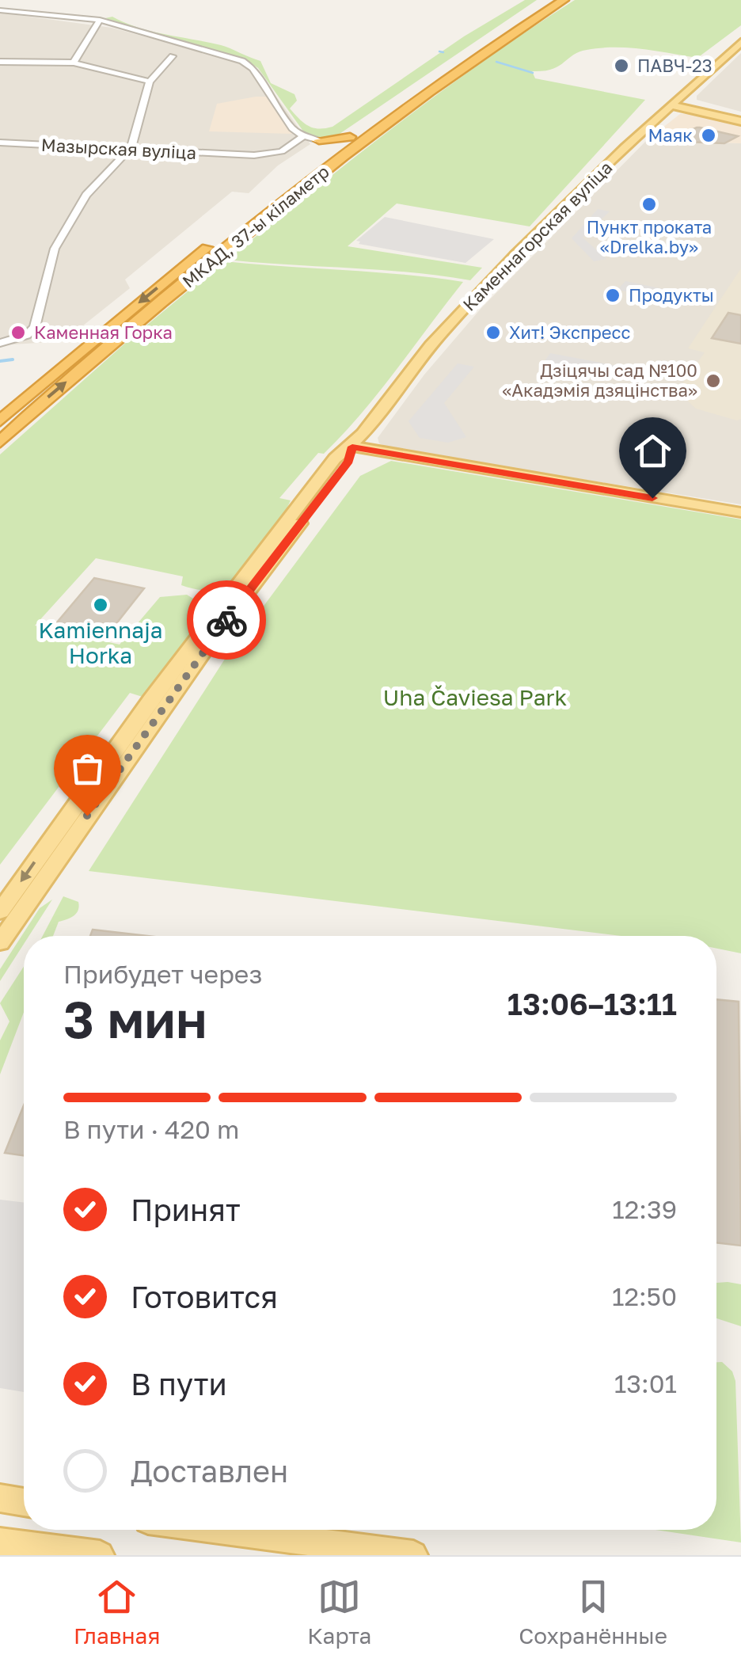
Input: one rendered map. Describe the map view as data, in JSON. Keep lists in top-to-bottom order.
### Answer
{
  "streets": {
    "highway": ["МКАД, 37-ы кіламетр"],
    "main road": ["Каменнагорская вуліца"],
    "street": ["Мазырская вуліца"]
  },
  "parks": ["Uha Čaviesa Park"],
  "places": [
    "ПАВЧ-23",
    "Маяк",
    "Пункт проката «Drelka.by»",
    "Продукты",
    "Каменная Горка",
    "Хит! Экспресс",
    "Дзіцячы сад №100 «Акадэмія дзяцінства»",
    "Kamiennaja Horka"
  ],
  "page": {
    "heading": ["3 мин", "Прибудет через", "13:06–13:11"],
    "bar": "В пути · 420 m",
    "list": [
      ["Принят", "12:39"],
      ["Готовится", "12:50"],
      ["В пути", "13:01"],
      "Доставлен"
    ],
    "tabs": ["Главная", "Карта", "Сохранённые"]
  }
}
